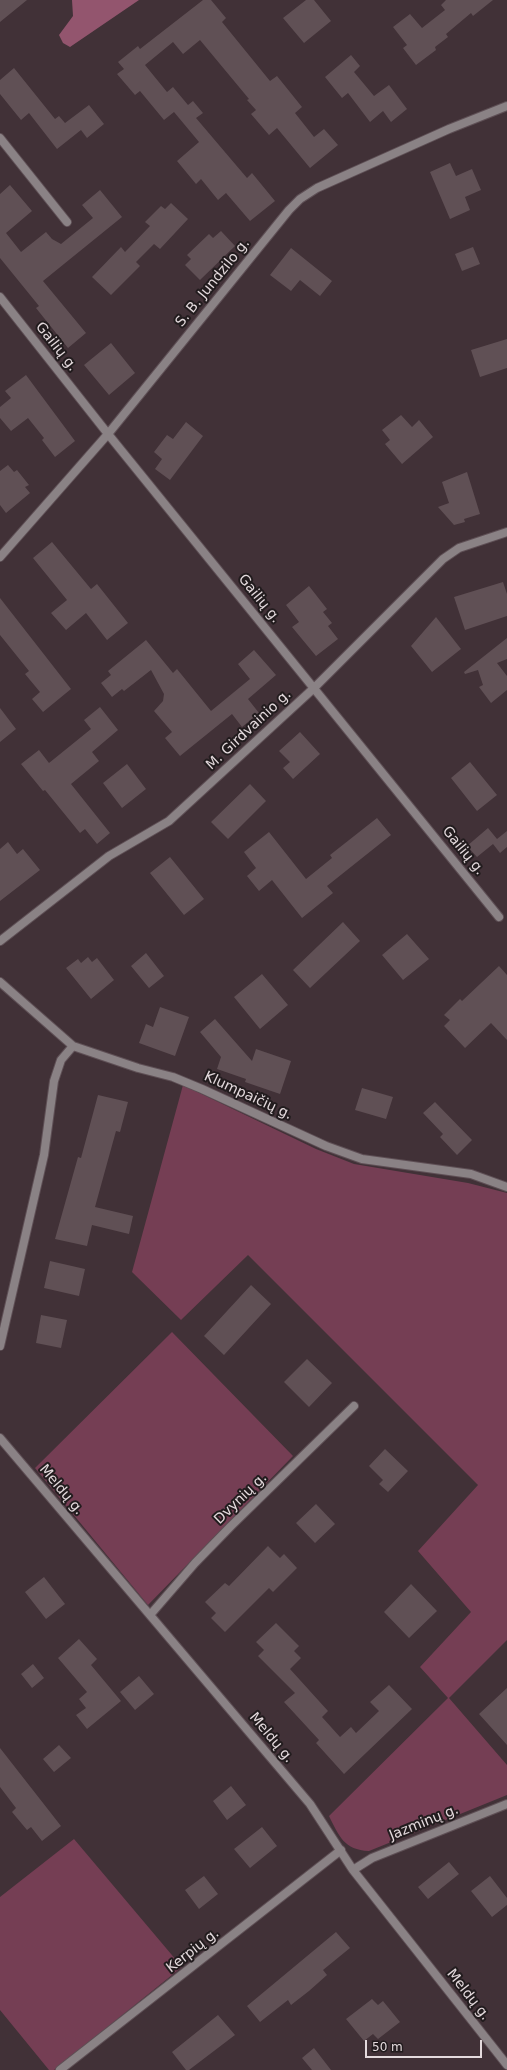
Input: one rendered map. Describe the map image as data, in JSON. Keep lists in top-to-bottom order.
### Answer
{
  "streets": {
    "street": [
      "S. B. Jundzilo g.",
      "Gailių g.",
      "M. Girdvainio g.",
      "Klumpaičių g.",
      "Meldų g.",
      "Dvynių g.",
      "Jazminų g.",
      "Kerpių g."
    ]
  },
  "crossings": [
    ["S. B. Jundzilo g.", "Gailių g."],
    ["Gailių g.", "M. Girdvainio g."],
    ["Meldų g.", "Dvynių g."],
    ["Meldų g.", "Jazminų g."],
    ["Meldų g.", "Kerpių g."]
  ],
  "scale_bar": "50 m"
}
